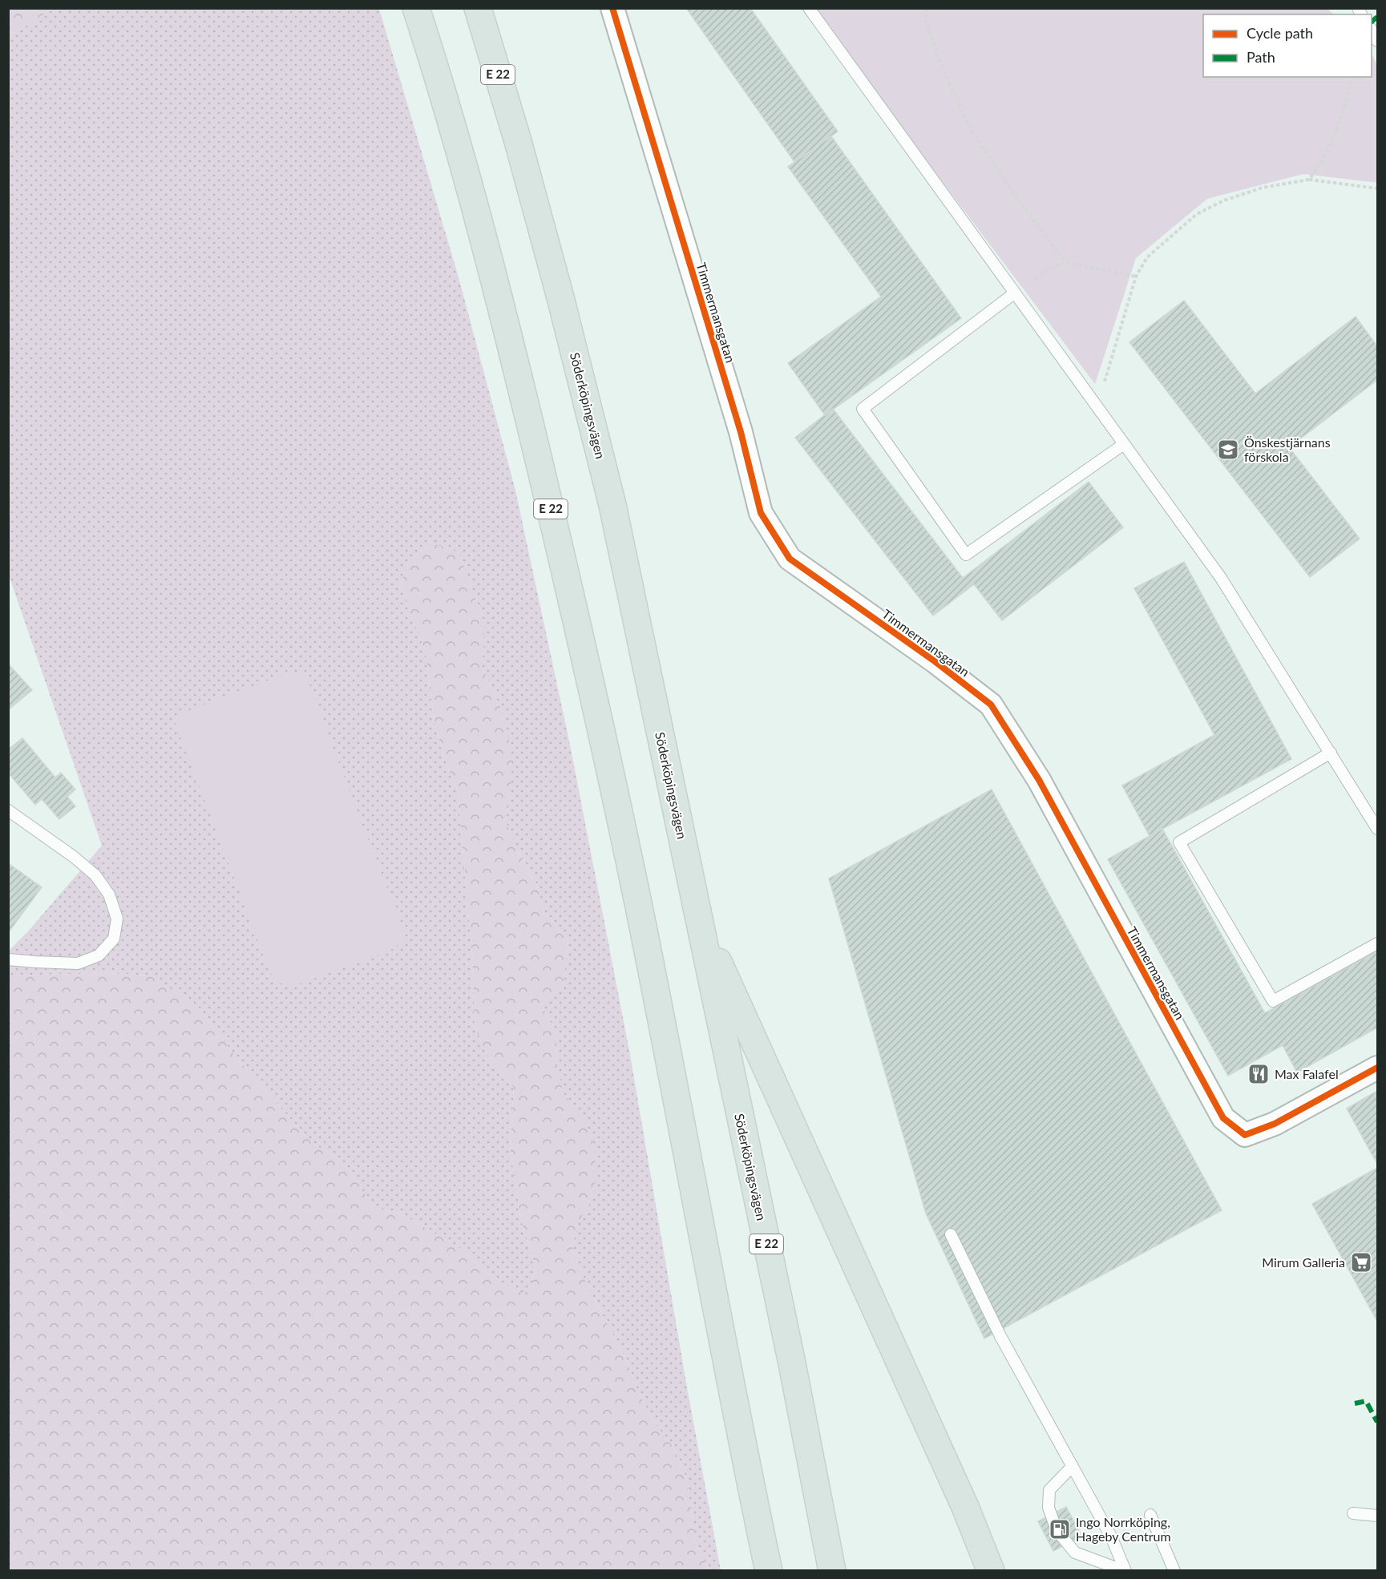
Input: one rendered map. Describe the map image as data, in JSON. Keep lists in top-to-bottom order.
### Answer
{
  "streets": {
    "highway": ["E 22", "Söderköpingsvägen"],
    "street": ["Timmermansgatan"]
  },
  "places": {
    "school or university": ["Önskestjärnans förskola"],
    "restaurant": ["Max Falafel"],
    "supermarket": ["Mirum Galleria"],
    "fuel station": ["Ingo Norrköping, Hageby Centrum"]
  },
  "legend": ["Cycle path", "Path"]
}
